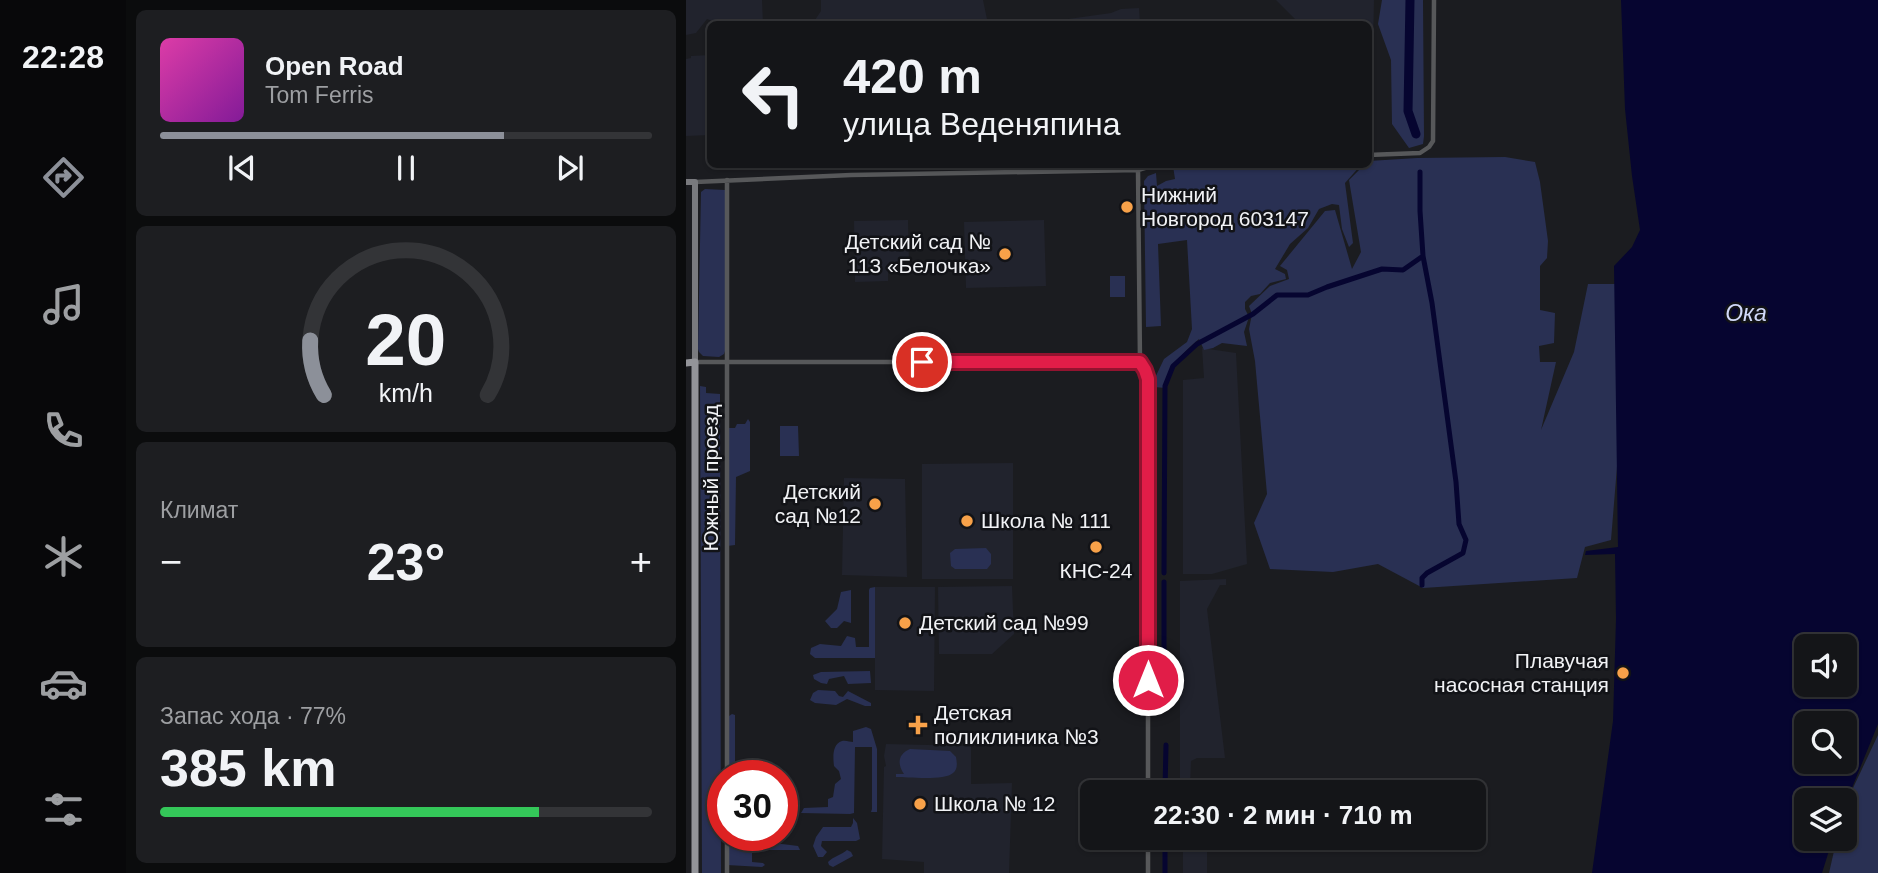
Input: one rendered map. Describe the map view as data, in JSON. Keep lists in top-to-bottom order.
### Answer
{
  "streets": {
    "street": ["Южный проезд"]
  },
  "water": ["Ока"],
  "places": {
    "other": [
      "Нижний Новгород 603147",
      "Детский сад № 113 «Белочка»",
      "Детский сад №12",
      "Школа № 111",
      "КНС-24",
      "Детский сад №99",
      "Плавучая насосная станция",
      "Школа № 12"
    ],
    "health": ["Детская поликлиника №3"]
  },
  "page": {
    "tabs": "22:28",
    "turn": ["420 m", "улица Веденяпина"],
    "song": ["Open Road", "Tom Ferris"],
    "tile": [
      "Климат",
      ["Запас хода · 77%", "385 km"]
    ],
    "heat": ["−", "23°", "+"],
    "limit": "30",
    "trip": "22:30 · 2 мин · 710 m",
    "gauge": ["20", "km/h"]
  }
}
